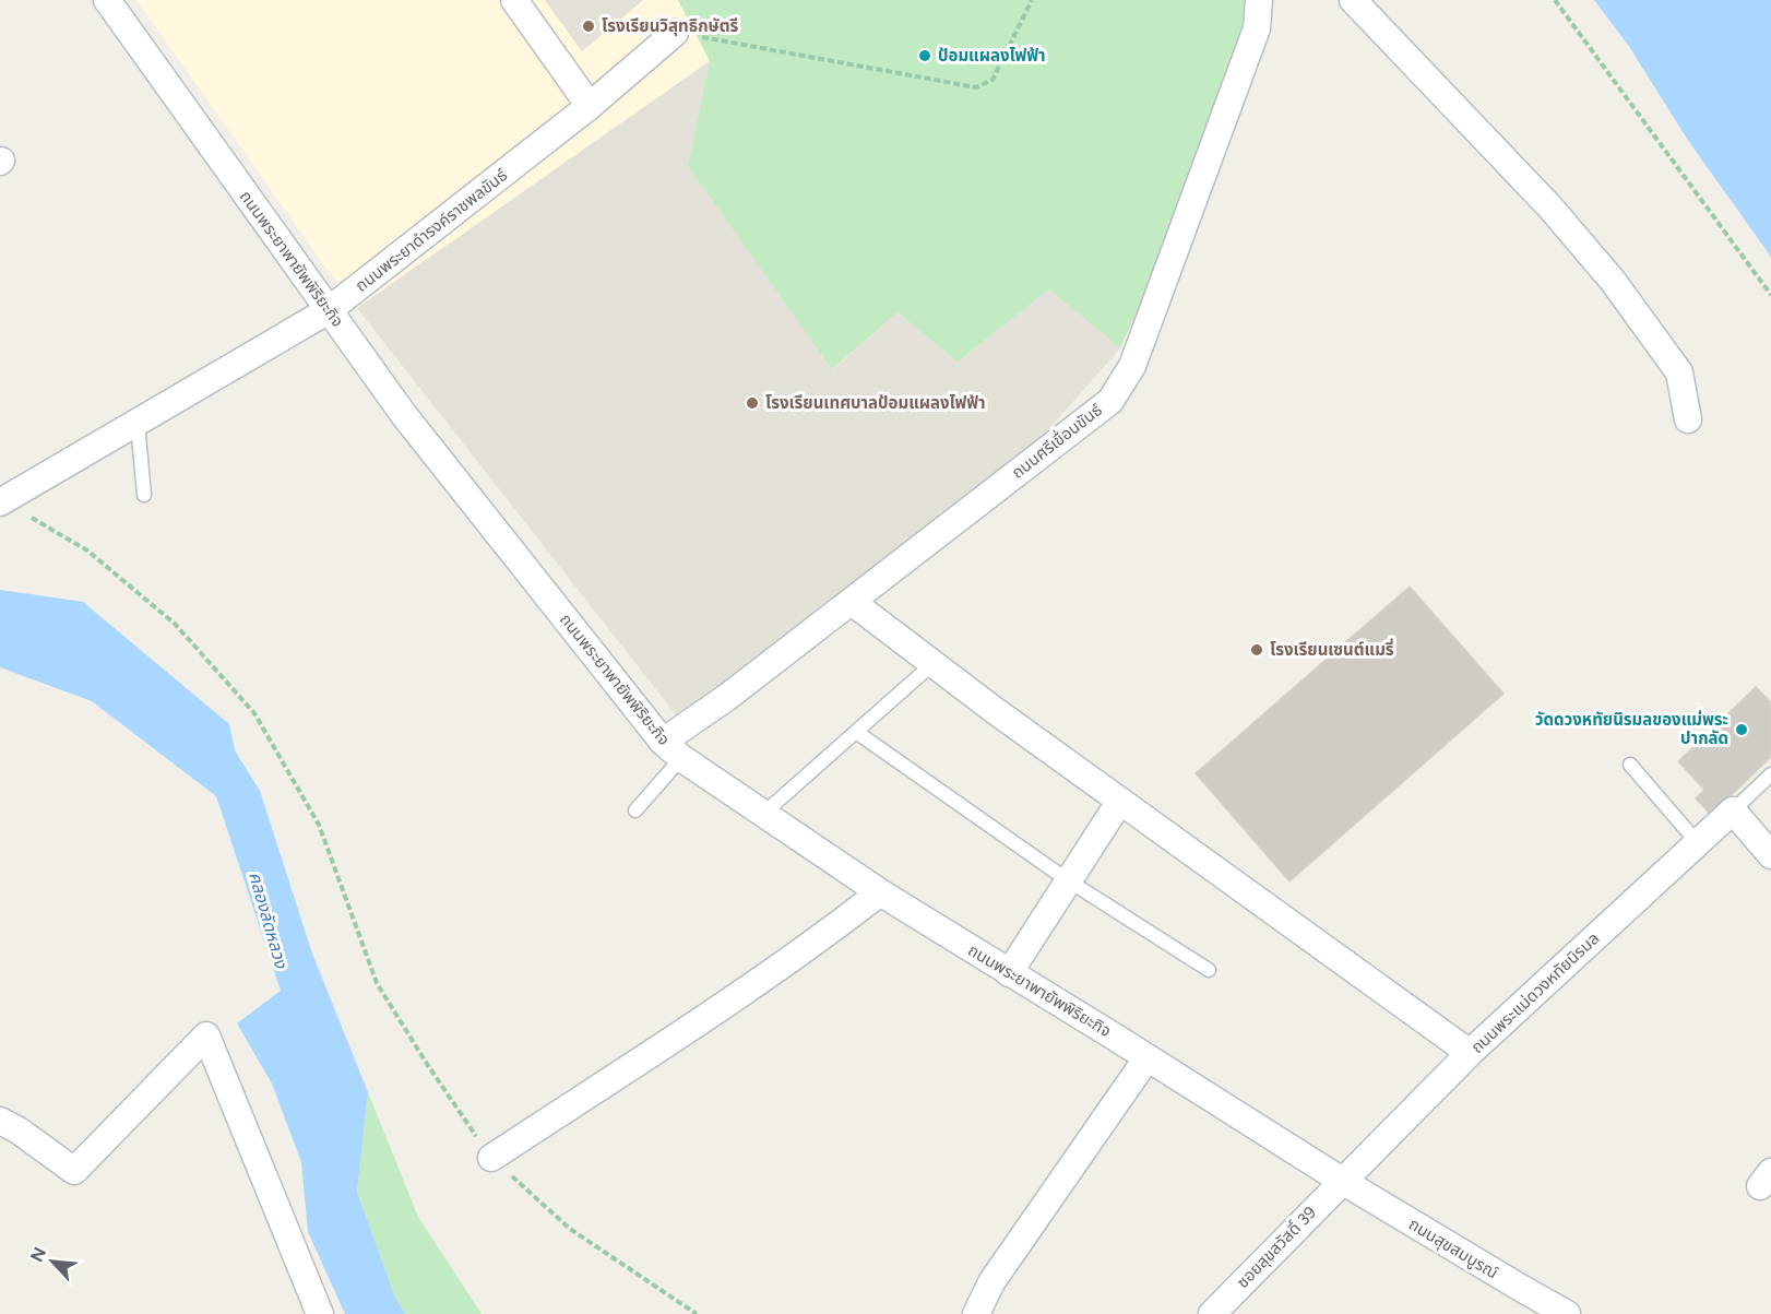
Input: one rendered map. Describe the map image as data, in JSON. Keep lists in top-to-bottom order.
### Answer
{
  "streets": {
    "street": [
      "ถนนพระยาดำรงค์ราชพลขันธ์",
      "ถนนพระยาพายัพพิริยะกิจ",
      "ถนนศรีเขื่อนขันธ์",
      "ถนนพระแม่ดวงหทัยนิรมล",
      "ซอยสุขสวัสดิ์ 39",
      "ถนนสุขสมบูรณ์"
    ]
  },
  "crossings": [
    ["ถนนพระยาดำรงค์ราชพลขันธ์", "ถนนพระยาพายัพพิริยะกิจ"],
    ["ถนนพระยาพายัพพิริยะกิจ", "ถนนศรีเขื่อนขันธ์"],
    ["ถนนพระยาพายัพพิริยะกิจ", "ถนนพระแม่ดวงหทัยนิรมล"],
    ["ถนนพระยาพายัพพิริยะกิจ", "ซอยสุขสวัสดิ์ 39"],
    ["ถนนพระยาพายัพพิริยะกิจ", "ถนนสุขสมบูรณ์"],
    ["ถนนพระแม่ดวงหทัยนิรมล", "ซอยสุขสวัสดิ์ 39"],
    ["ถนนพระแม่ดวงหทัยนิรมล", "ถนนสุขสมบูรณ์"],
    ["ซอยสุขสวัสดิ์ 39", "ถนนสุขสมบูรณ์"]
  ],
  "water": ["คลองลัดหลวง"],
  "places": [
    "โรงเรียนวิสุทธิกษัตรี",
    "ป้อมแผลงไฟฟ้า",
    "โรงเรียนเทศบาลป้อมแผลงไฟฟ้า",
    "โรงเรียนเซนต์แมรี่",
    "วัดดวงหทัยนิรมลของแม่พระ ปากลัด"
  ],
  "north": "top left"
}
